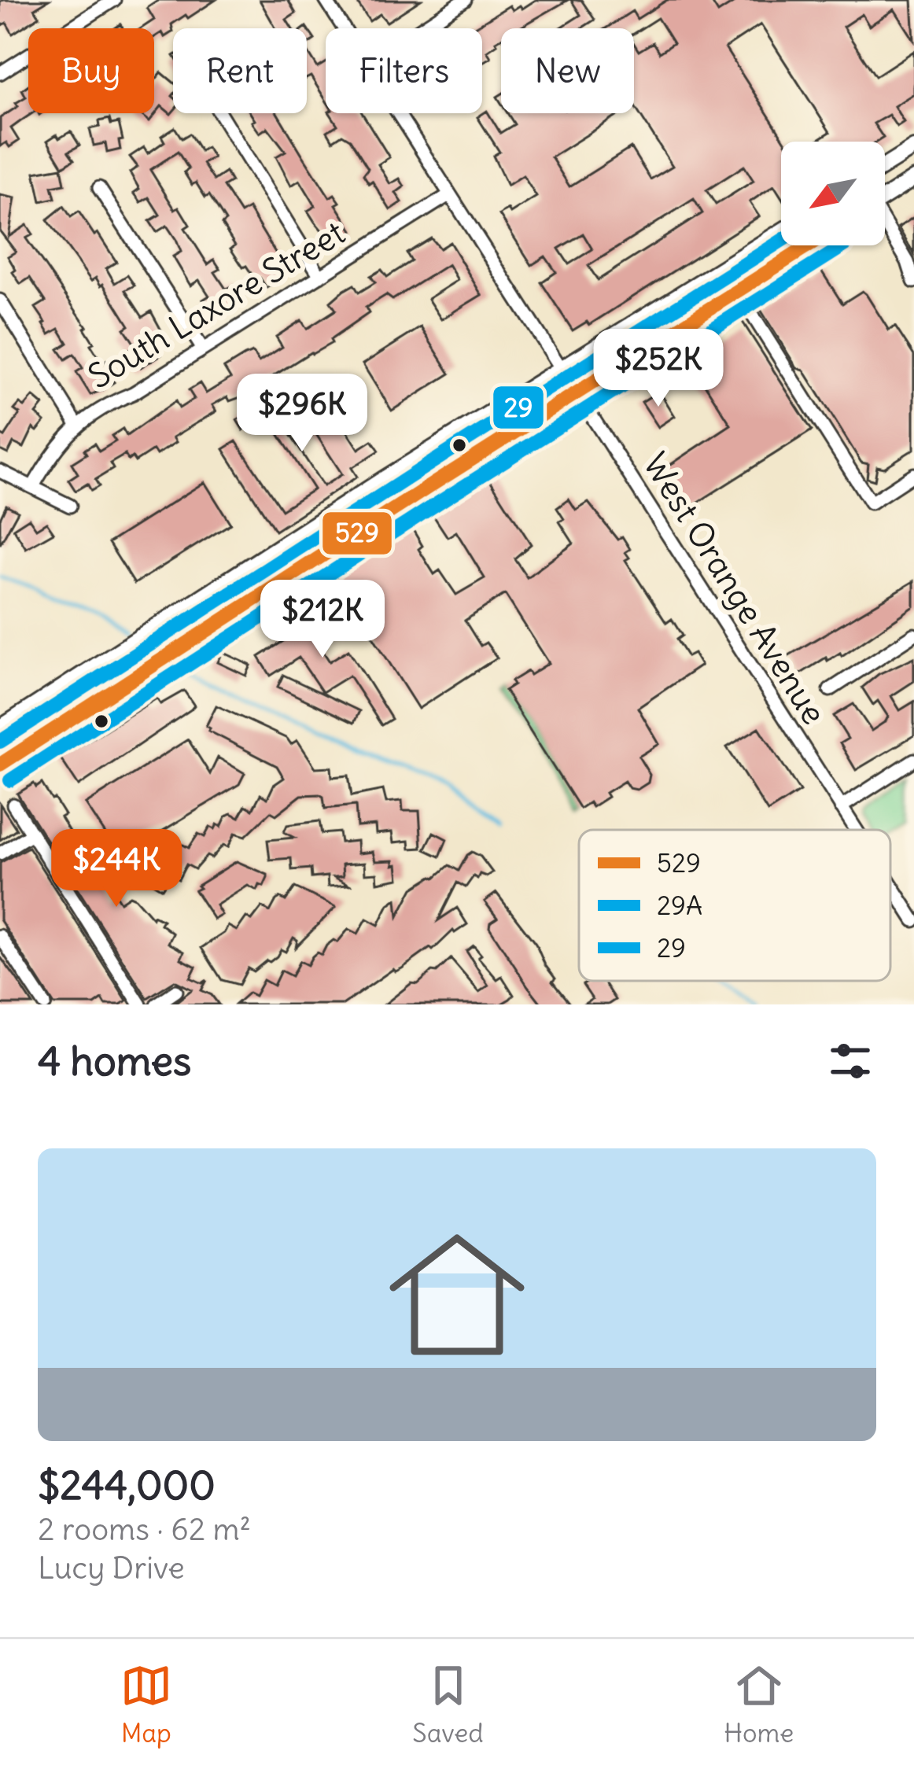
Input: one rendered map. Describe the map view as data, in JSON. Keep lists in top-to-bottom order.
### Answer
{
  "streets": {
    "street": ["South Laxore Street", "West Orange Avenue"]
  },
  "crossings": [
    ["South Laxore Street", "West Orange Avenue"]
  ],
  "lines": ["transit line 29", "transit line 529", "transit line 29A"],
  "legend": ["529", "29A", "29"],
  "north": "bottom left",
  "page": {
    "chip": [
      "Buy",
      "Rent",
      "Filters",
      "New"
    ],
    "price": [
      "$252K",
      "$296K",
      "$212K",
      "$244K"
    ],
    "heading": "4 homes",
    "list": [
      {
        "name": "$244,000",
        "note": "2 rooms · 62 m² · Lucy Drive"
      }
    ],
    "tabs": ["Map", "Saved", "Home"]
  }
}
